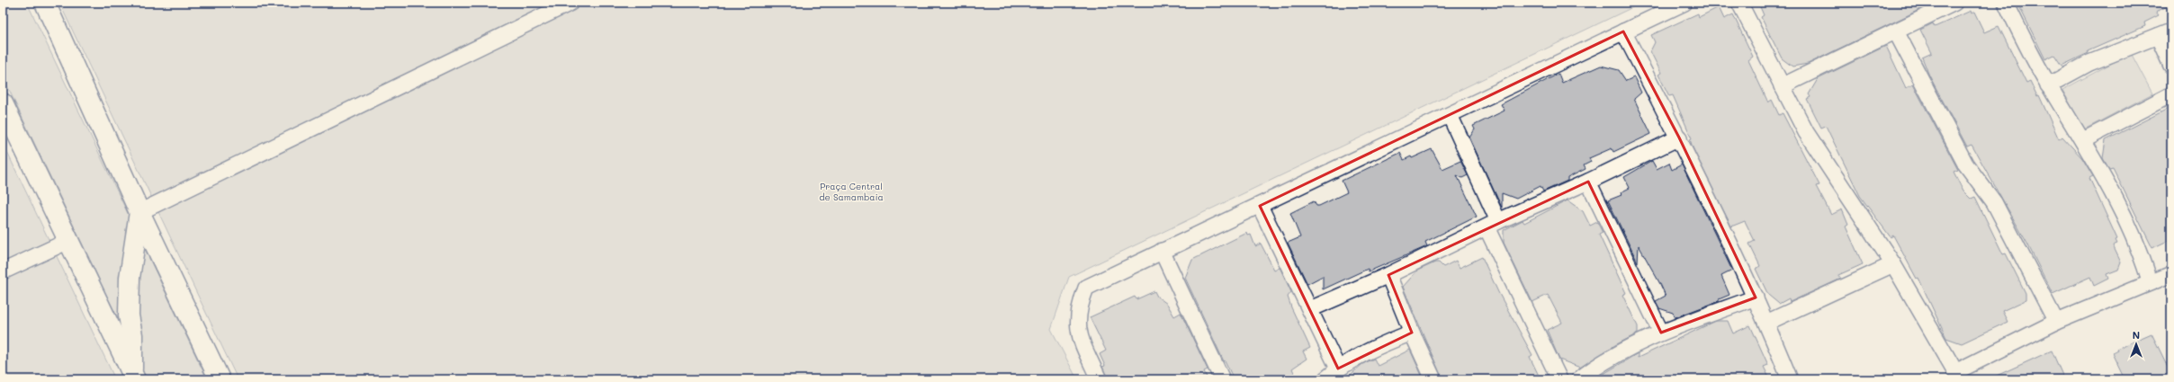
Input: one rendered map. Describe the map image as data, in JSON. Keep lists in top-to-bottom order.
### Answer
{
  "parks": ["Praça Central de Samambaia"],
  "north": "top"
}
